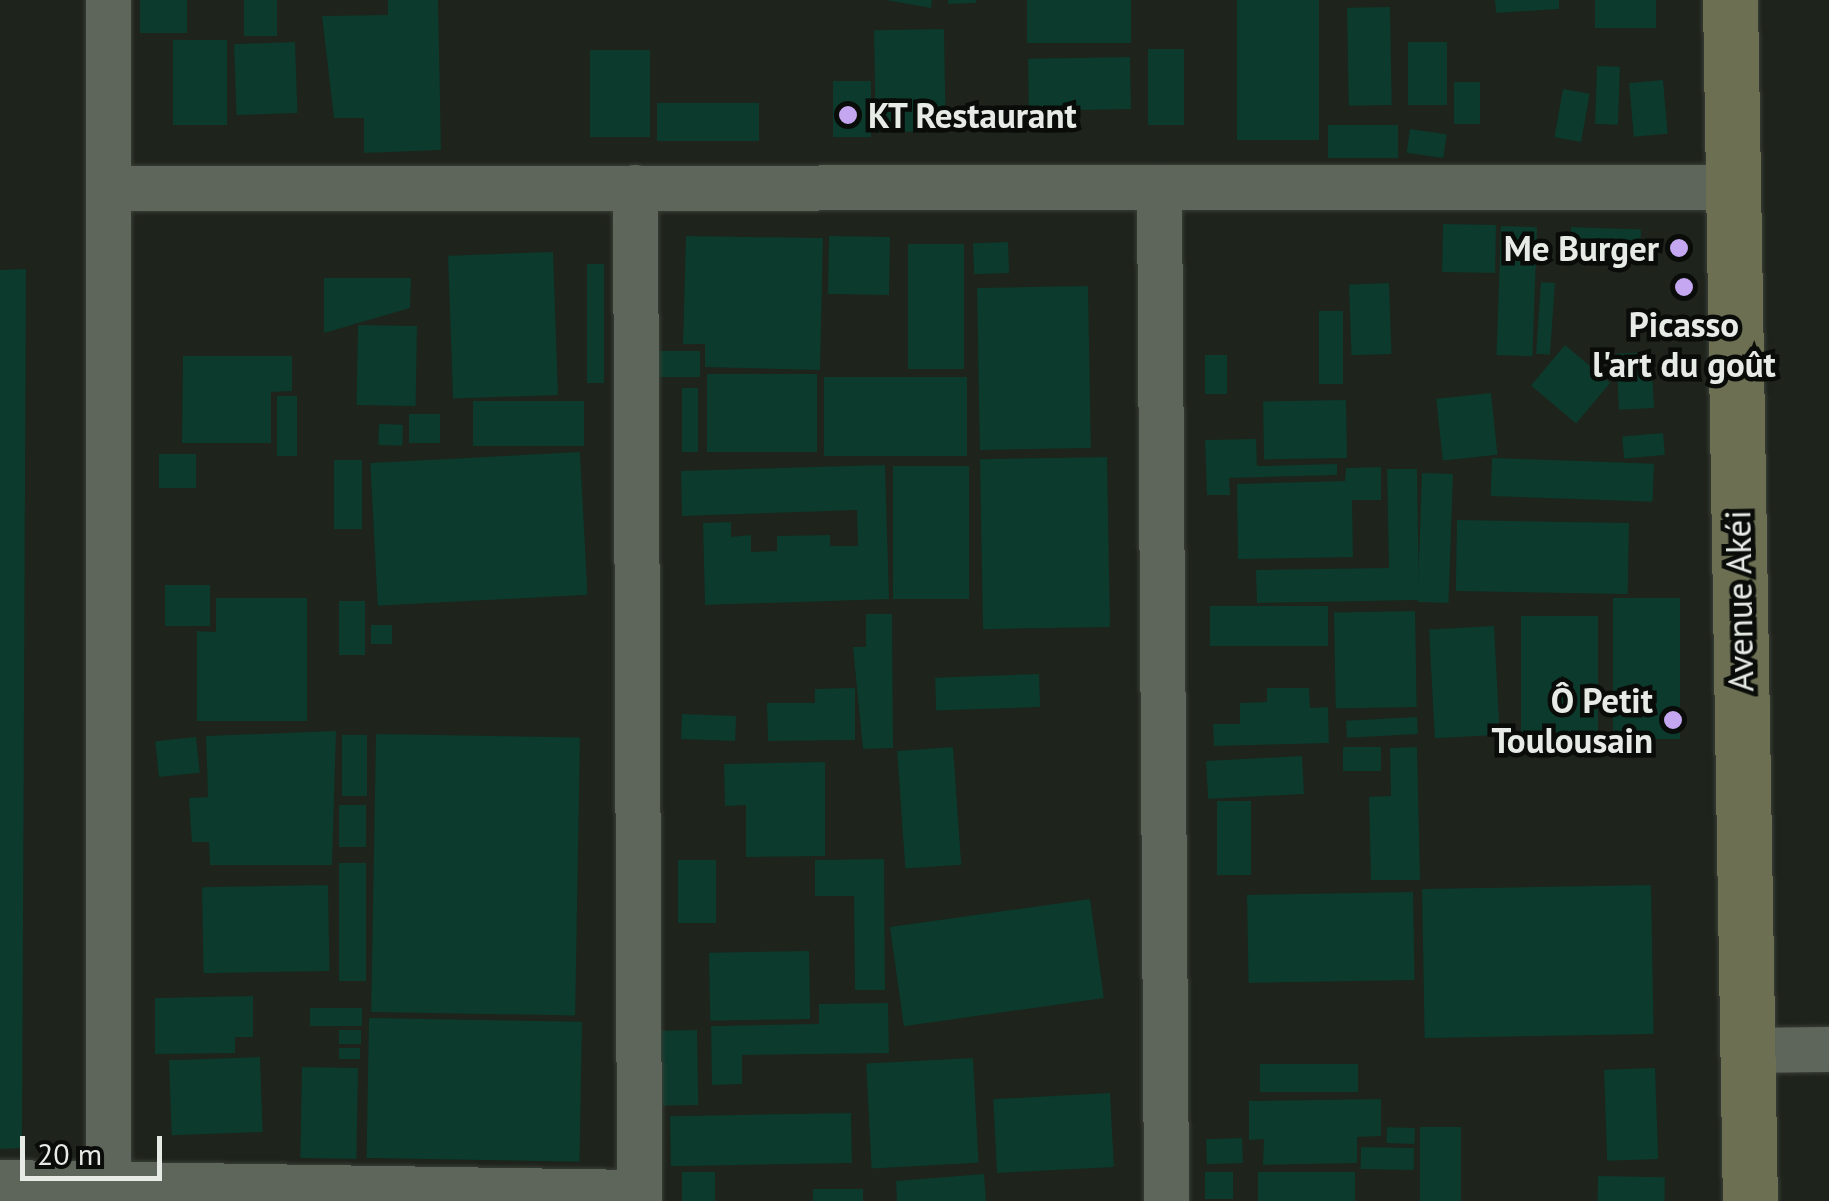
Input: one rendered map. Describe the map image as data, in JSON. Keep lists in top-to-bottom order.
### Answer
{
  "streets": {
    "main road": ["Avenue Akéi"]
  },
  "places": [
    "KT Restaurant",
    "Me Burger",
    "Picasso l'art du goût",
    "Ô Petit Toulousain"
  ],
  "scale_bar": "20 m"
}
